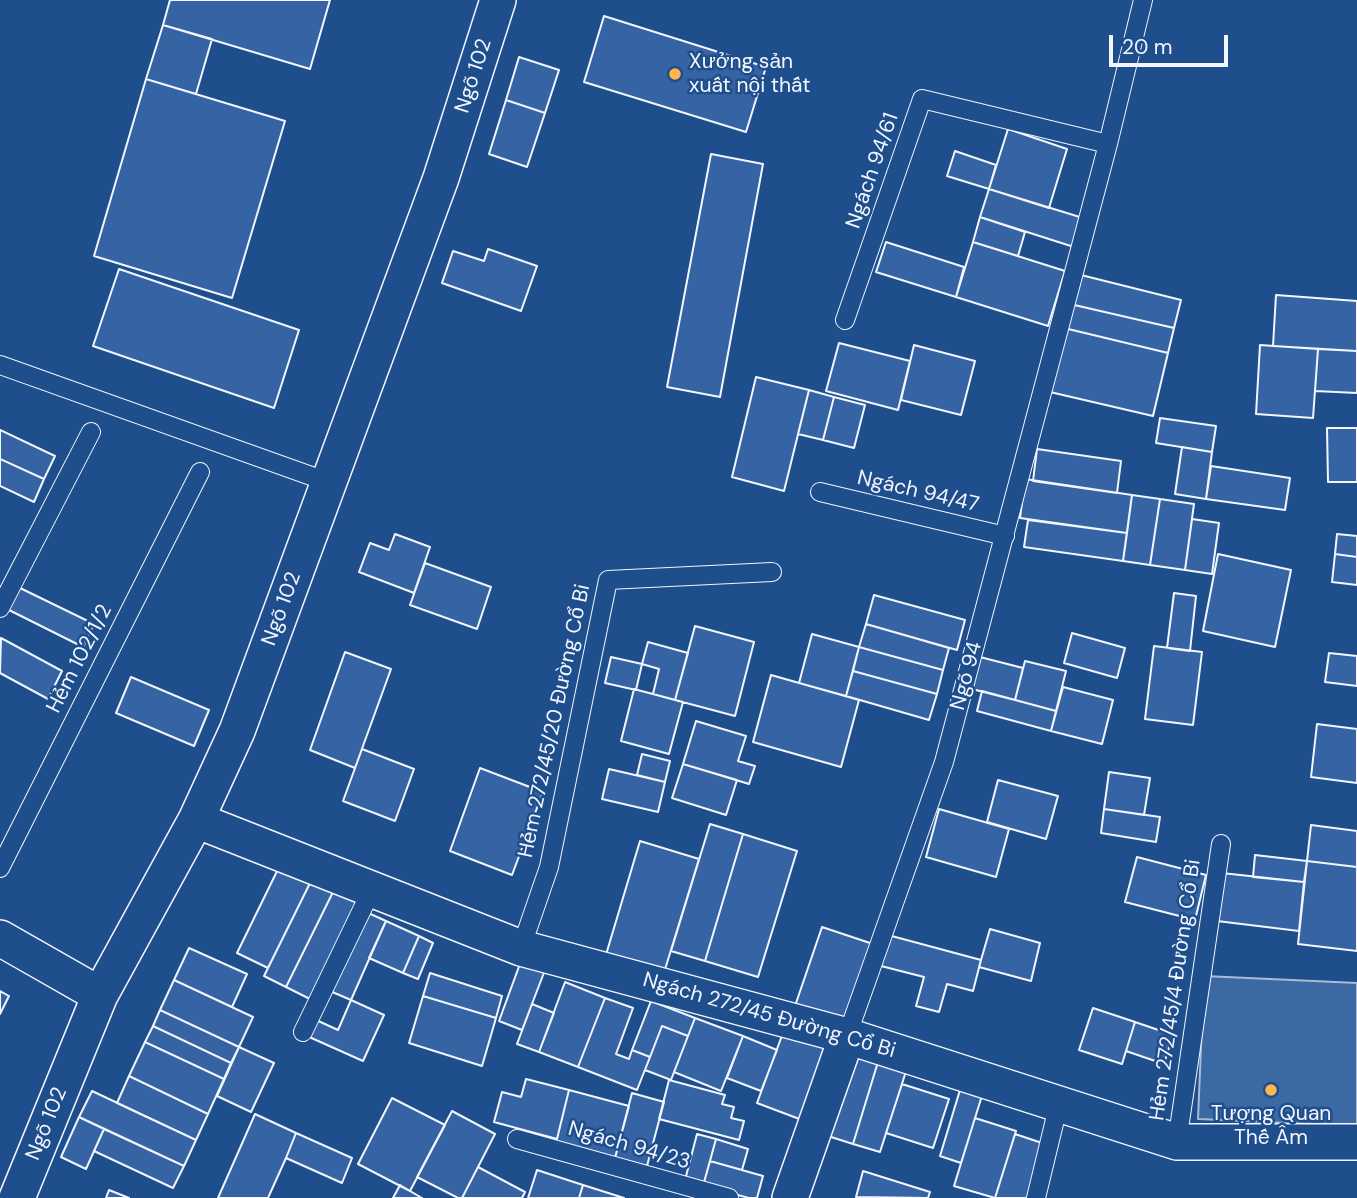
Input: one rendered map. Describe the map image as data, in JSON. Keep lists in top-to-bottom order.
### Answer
{
  "streets": {
    "street": ["Ngõ 102", "Ngõ 94", "Ngách 272/45 Đường Cổ Bi"],
    "lane": [
      "Ngách 94/61",
      "Ngách 94/47",
      "Hẻm 102/1/2",
      "Hẻm 272/45/20 Đường Cổ Bi",
      "Hẻm 272/45/4 Đường Cổ Bi",
      "Ngách 94/23"
    ]
  },
  "crossings": [
    ["Ngõ 102", "Ngách 272/45 Đường Cổ Bi"],
    ["Ngách 94/61", "Ngõ 94"],
    ["Ngách 94/47", "Ngõ 94"],
    ["Ngõ 94", "Ngách 272/45 Đường Cổ Bi"],
    ["Hẻm 272/45/20 Đường Cổ Bi", "Ngách 272/45 Đường Cổ Bi"],
    ["Hẻm 272/45/4 Đường Cổ Bi", "Ngách 272/45 Đường Cổ Bi"]
  ],
  "places": ["Xưởng sản xuất nội thất", "Tượng Quan Thế Âm"],
  "scale_bar": "20 m"
}
